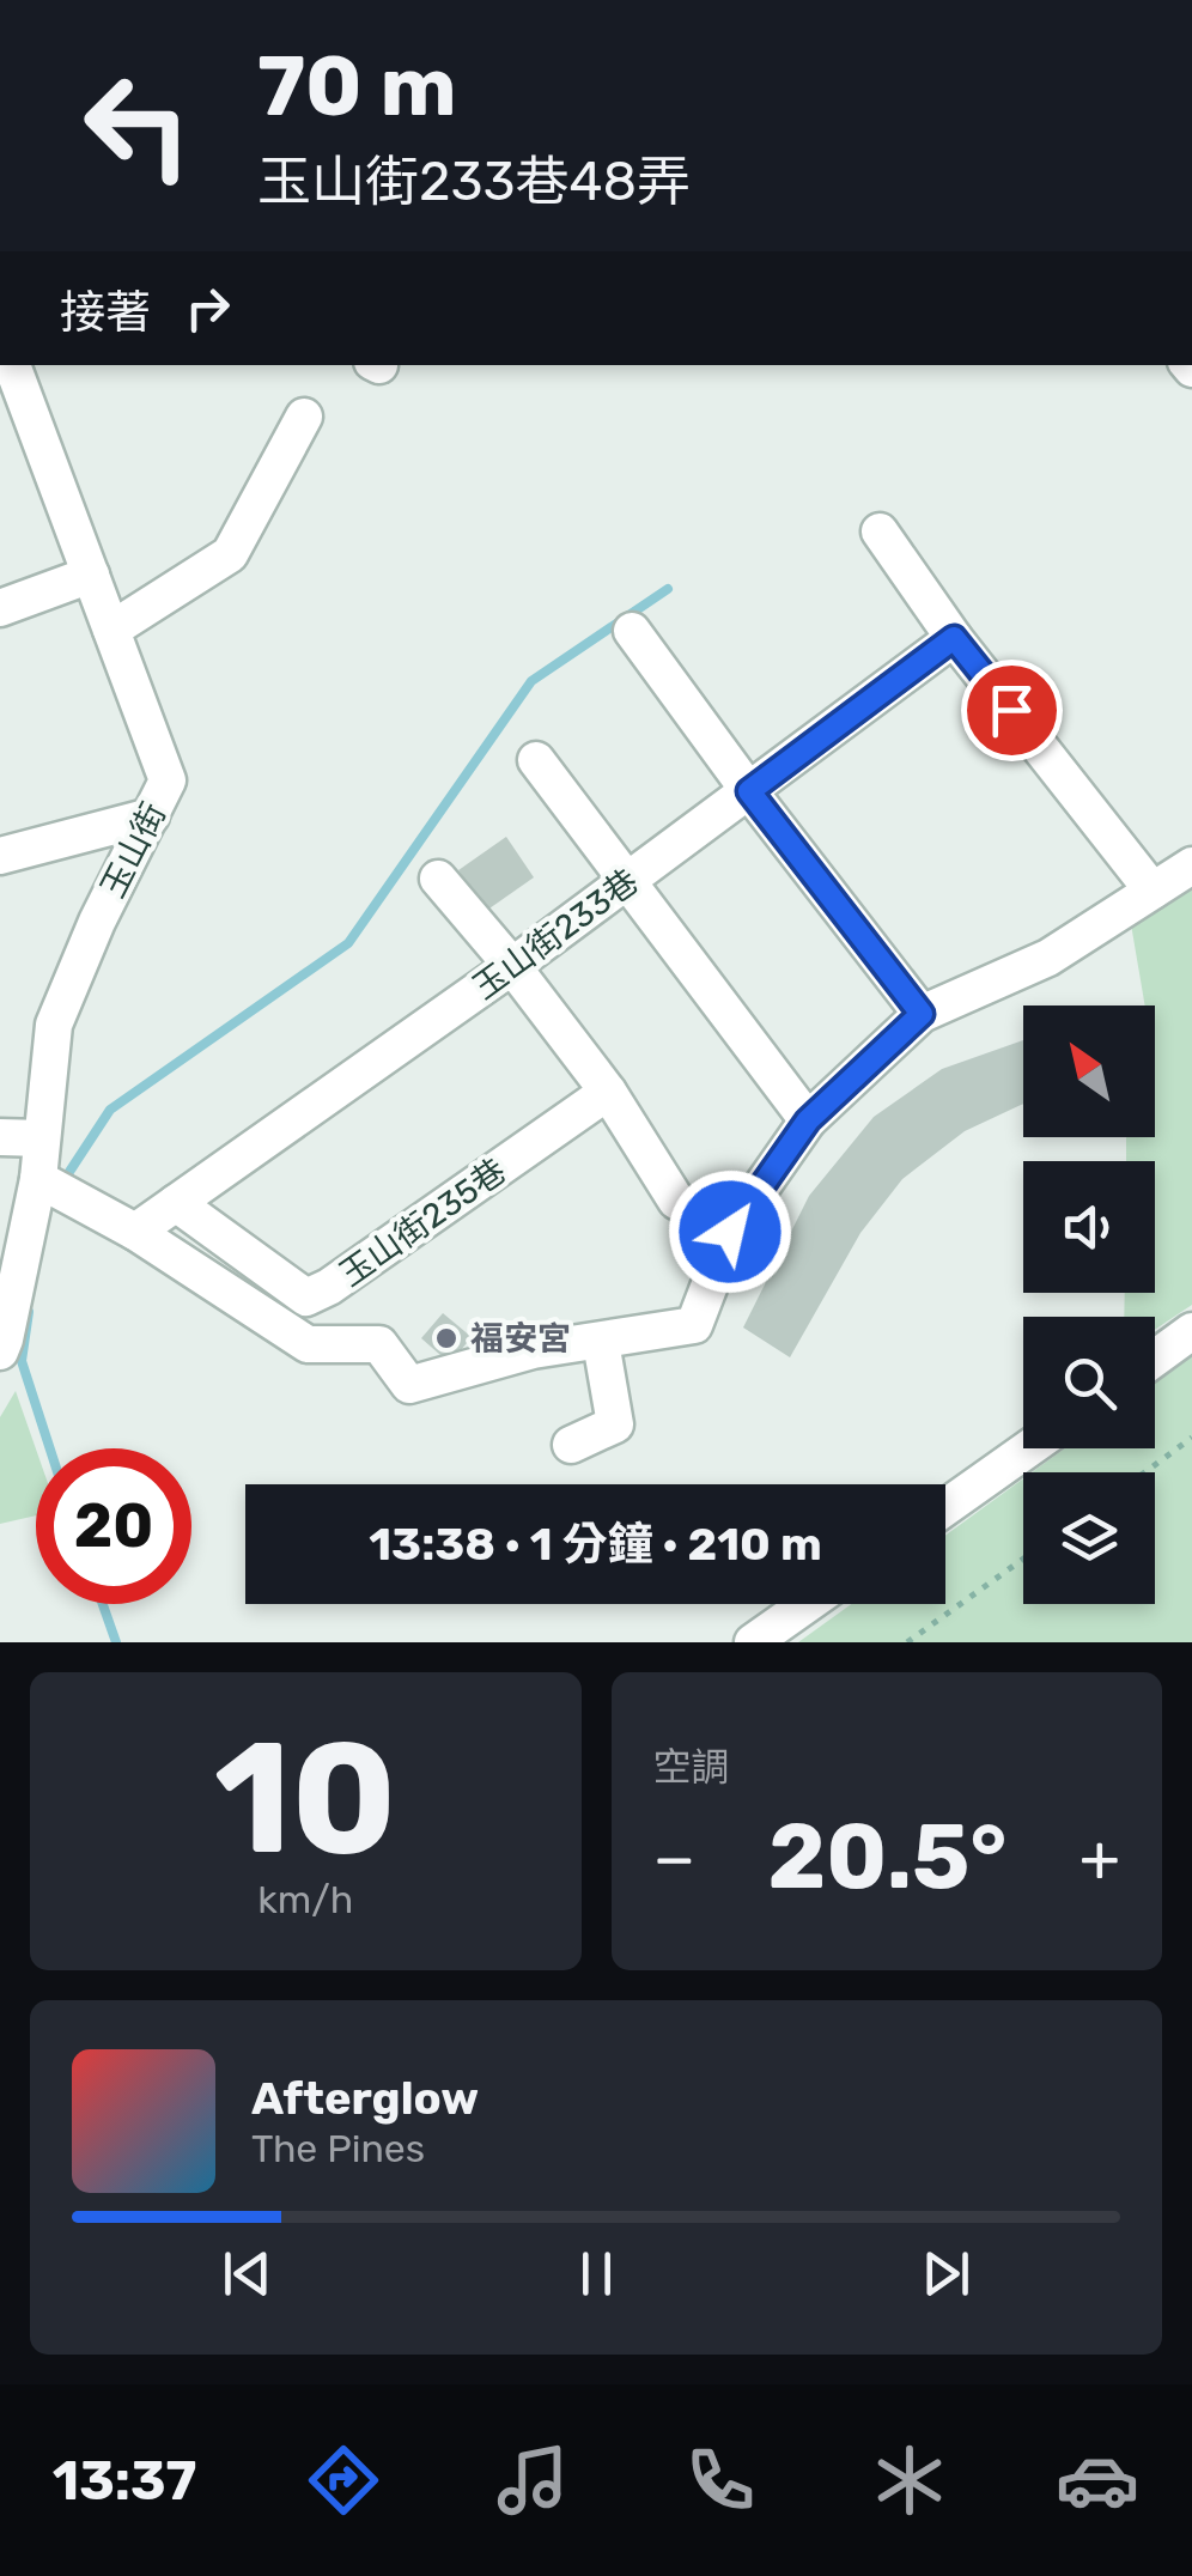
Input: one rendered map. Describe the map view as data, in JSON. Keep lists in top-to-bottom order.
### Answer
{
  "streets": {
    "street": ["玉山街", "玉山街233巷", "玉山街235巷"]
  },
  "crossings": [
    ["玉山街233巷", "玉山街235巷"]
  ],
  "places": ["福安宮"],
  "north": "top left",
  "page": {
    "turn": ["70 m", "玉山街233巷48弄"],
    "then": "接著",
    "limit": "20",
    "trip": "13:38 · 1 分鐘 · 210 m",
    "tile": [
      ["10", "km/h"],
      "空調"
    ],
    "heat": ["−", "20.5°", "+"],
    "song": ["Afterglow", "The Pines"],
    "tabs": "13:37"
  }
}
